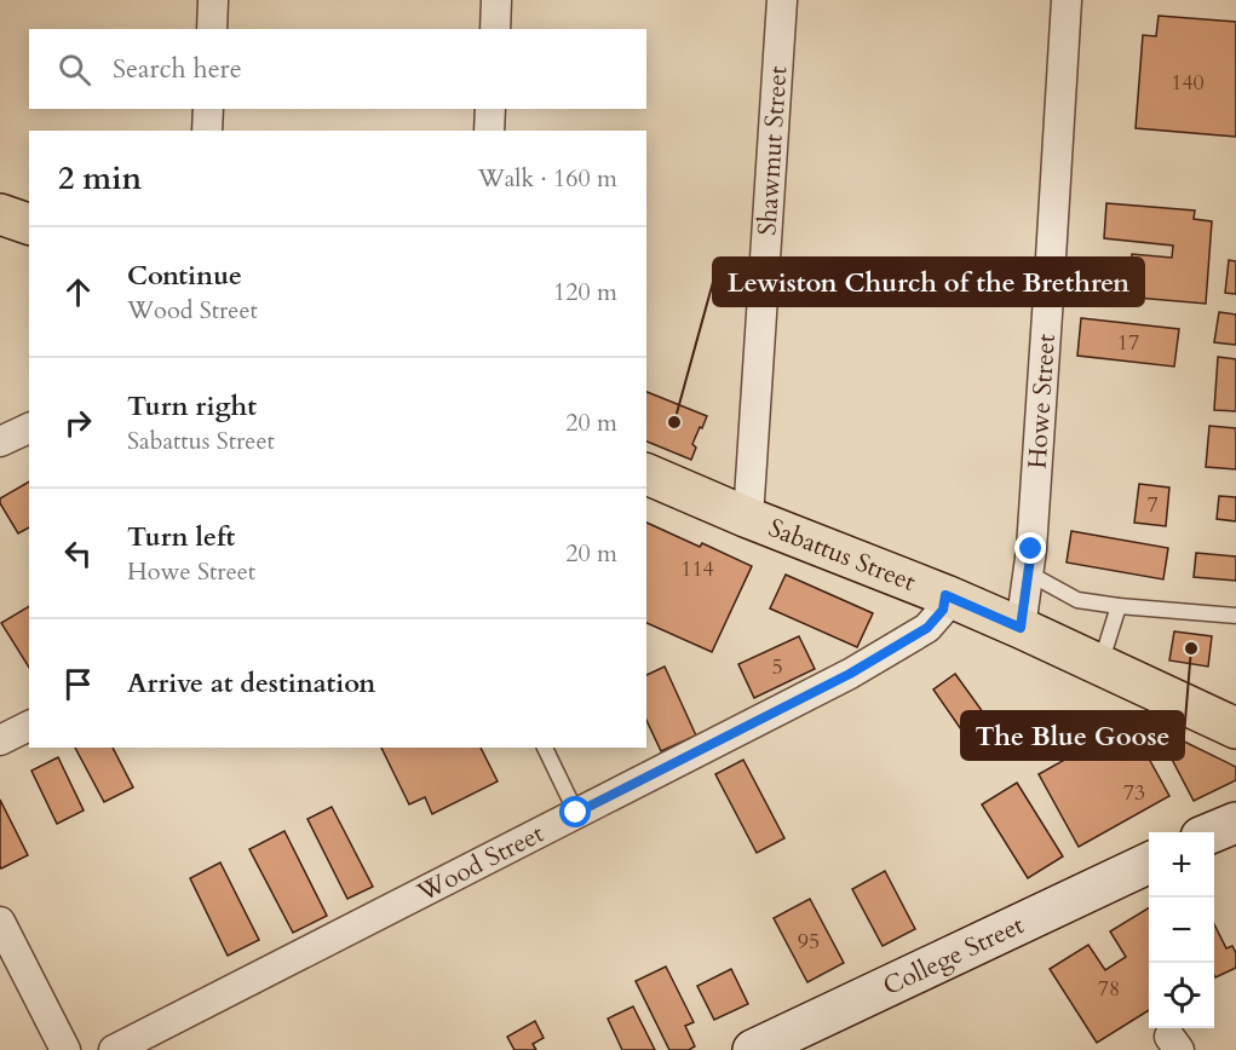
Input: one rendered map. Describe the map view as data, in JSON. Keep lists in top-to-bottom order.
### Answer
{
  "streets": {
    "main road": ["Sabattus Street", "College Street"],
    "street": ["Shawmut Street", "Howe Street", "Wood Street"]
  },
  "crossings": [
    ["Shawmut Street", "Sabattus Street"],
    ["Howe Street", "Sabattus Street"],
    ["Sabattus Street", "Wood Street"]
  ],
  "places": ["Lewiston Church of the Brethren", "The Blue Goose"],
  "house_numbers": [
    "140",
    "17",
    "7",
    "114",
    "5",
    "73",
    "95",
    "78"
  ],
  "page": {
    "search": "Search here",
    "heading": ["2 min", "Walk · 160 m"],
    "list": [
      ["Continue", "Wood Street", "120 m"],
      ["Turn right", "Sabattus Street", "20 m"],
      ["Turn left", "Howe Street", "20 m"],
      "Arrive at destination"
    ],
    "map_buttons": ["+", "−"]
  }
}
